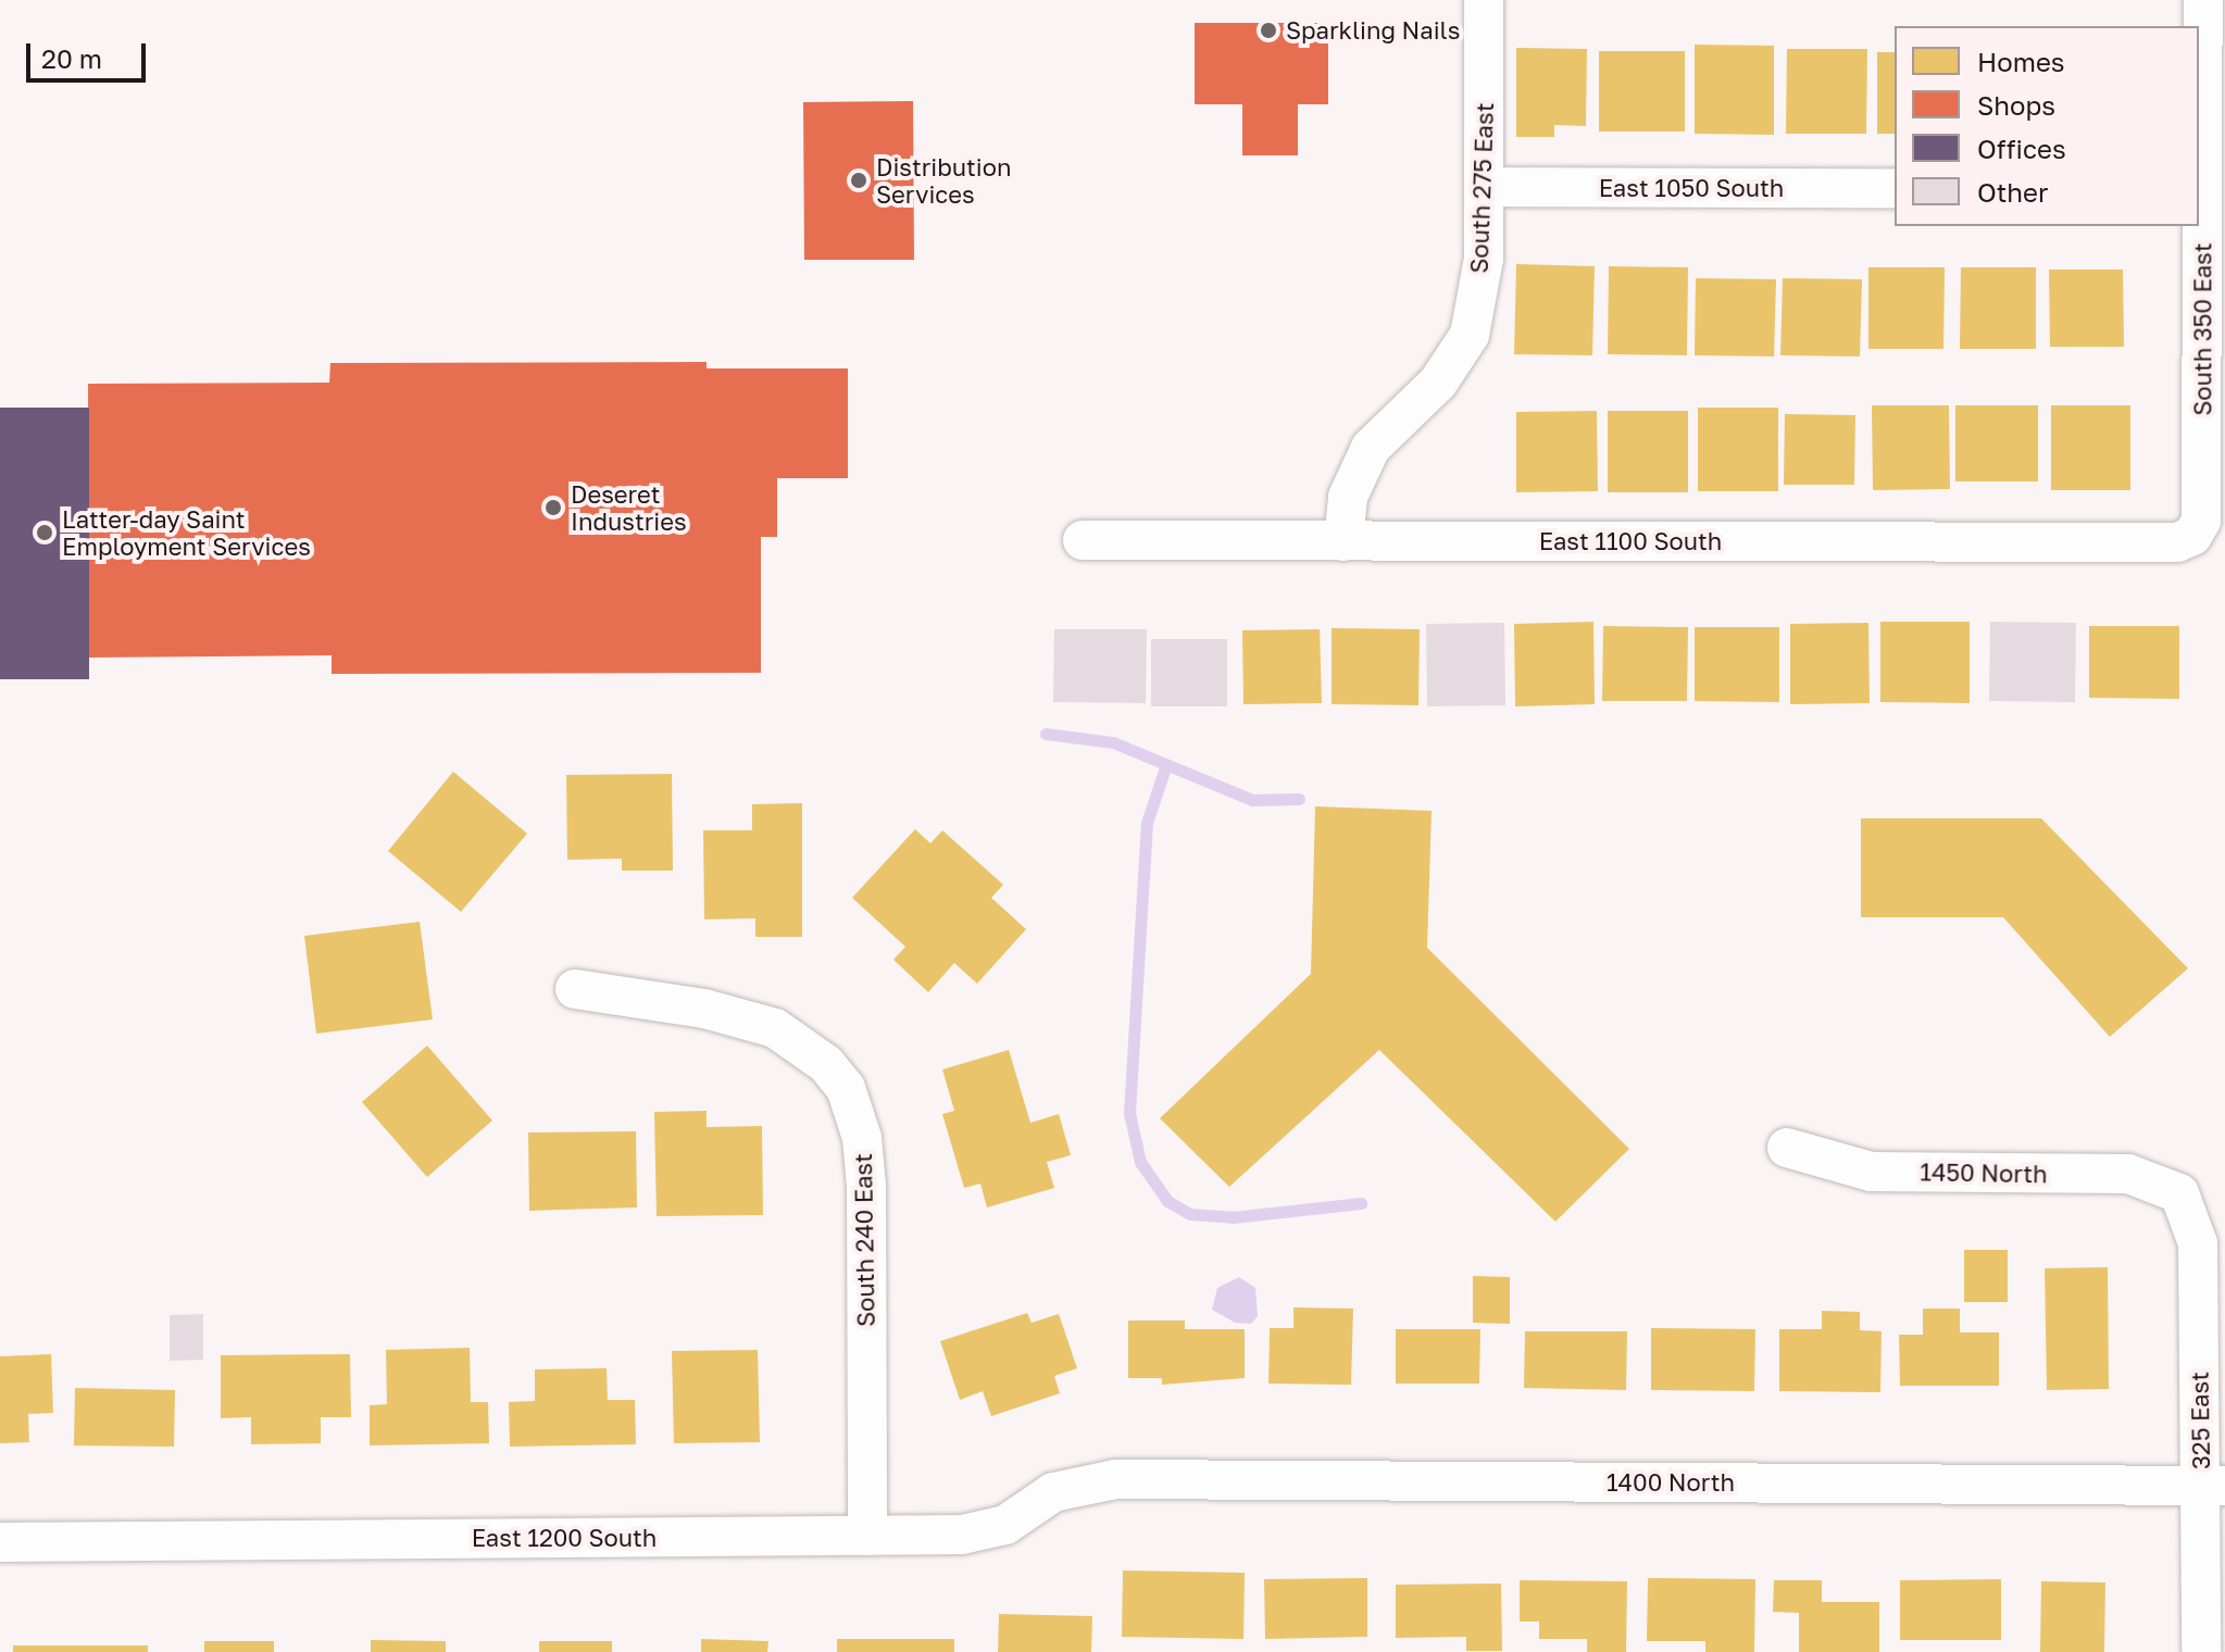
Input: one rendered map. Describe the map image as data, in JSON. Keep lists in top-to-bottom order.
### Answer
{
  "streets": {
    "street": [
      "South 275 East",
      "East 1050 South",
      "South 350 East",
      "East 1100 South",
      "1450 North",
      "South 240 East",
      "325 East",
      "1400 North",
      "East 1200 South"
    ]
  },
  "crossings": [
    ["South 275 East", "East 1050 South"],
    ["South 275 East", "East 1100 South"],
    ["South 350 East", "East 1100 South"],
    ["1450 North", "325 East"],
    ["South 240 East", "East 1200 South"],
    ["325 East", "1400 North"],
    ["1400 North", "East 1200 South"]
  ],
  "places": [
    "Sparkling Nails",
    "Distribution Services",
    "Deseret Industries",
    "Latter-day Saint Employment Services"
  ],
  "legend": [
    "Homes",
    "Shops",
    "Offices",
    "Other"
  ],
  "scale_bar": "20 m"
}
